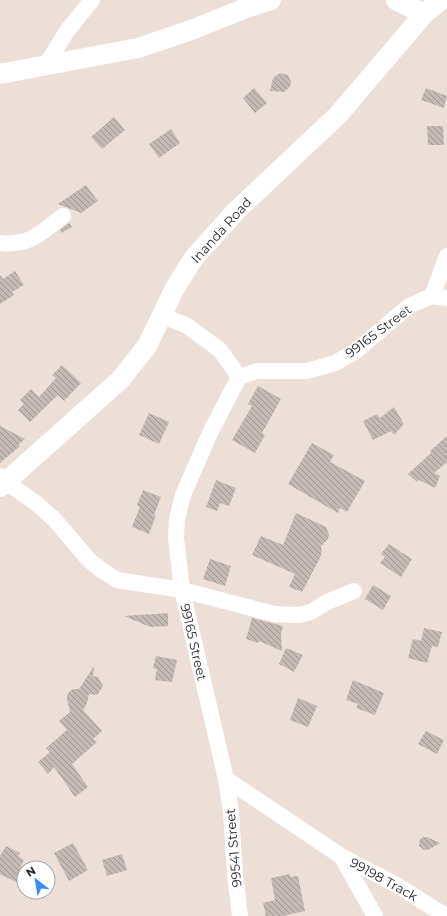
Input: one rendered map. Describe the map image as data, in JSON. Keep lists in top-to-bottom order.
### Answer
{
  "streets": {
    "street": [
      "Inanda Road",
      "99165 Street",
      "99541 Street",
      "99198 Track"
    ]
  },
  "crossings": [
    ["99165 Street", "99541 Street"]
  ],
  "north": "top left"
}
